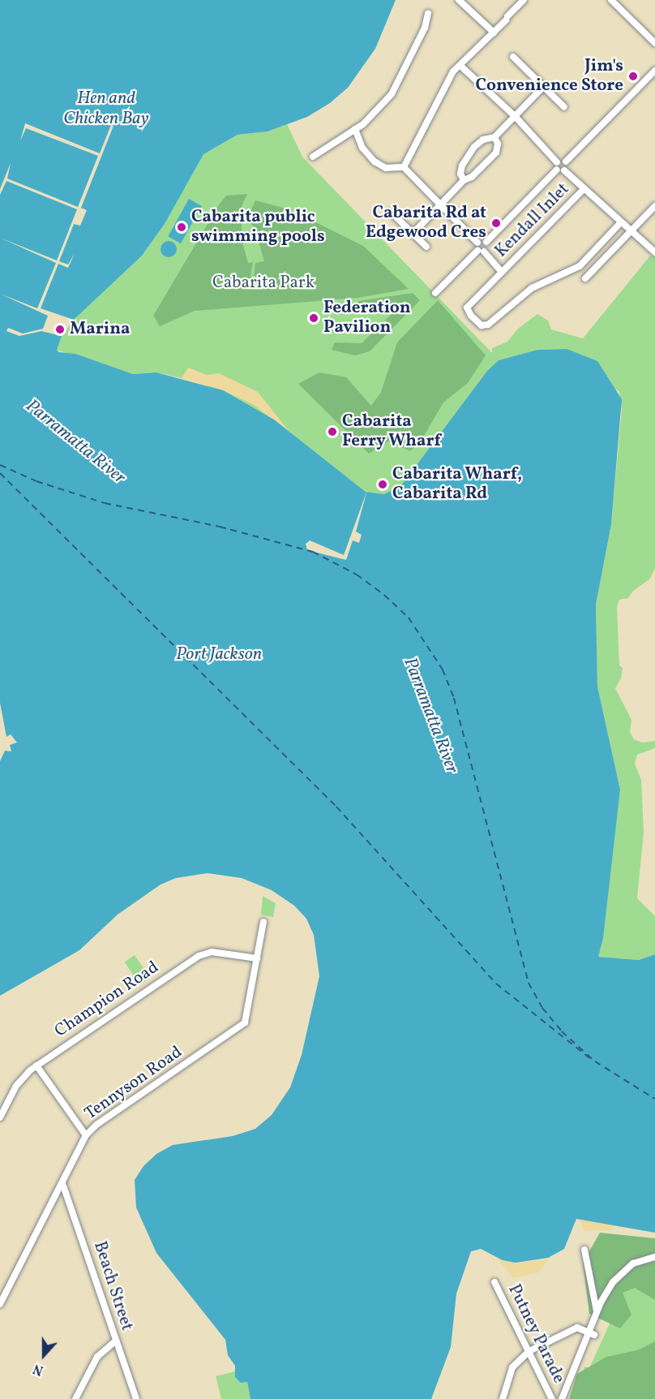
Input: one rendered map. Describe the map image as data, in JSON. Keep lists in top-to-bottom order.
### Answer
{
  "streets": {
    "street": [
      "Kendall Inlet",
      "Champion Road",
      "Tennyson Road",
      "Beach Street",
      "Putney Parade"
    ]
  },
  "crossings": [
    ["Champion Road", "Tennyson Road"],
    ["Tennyson Road", "Beach Street"]
  ],
  "water": ["Hen and Chicken Bay", "Parramatta River", "Port Jackson"],
  "parks": ["Cabarita Park"],
  "places": [
    "Jim's Convenience Store",
    "Cabarita Rd at Edgewood Cres",
    "Cabarita public swimming pools",
    "Federation Pavilion",
    "Marina",
    "Cabarita Ferry Wharf",
    "Cabarita Wharf, Cabarita Rd"
  ],
  "north": "bottom"
}
